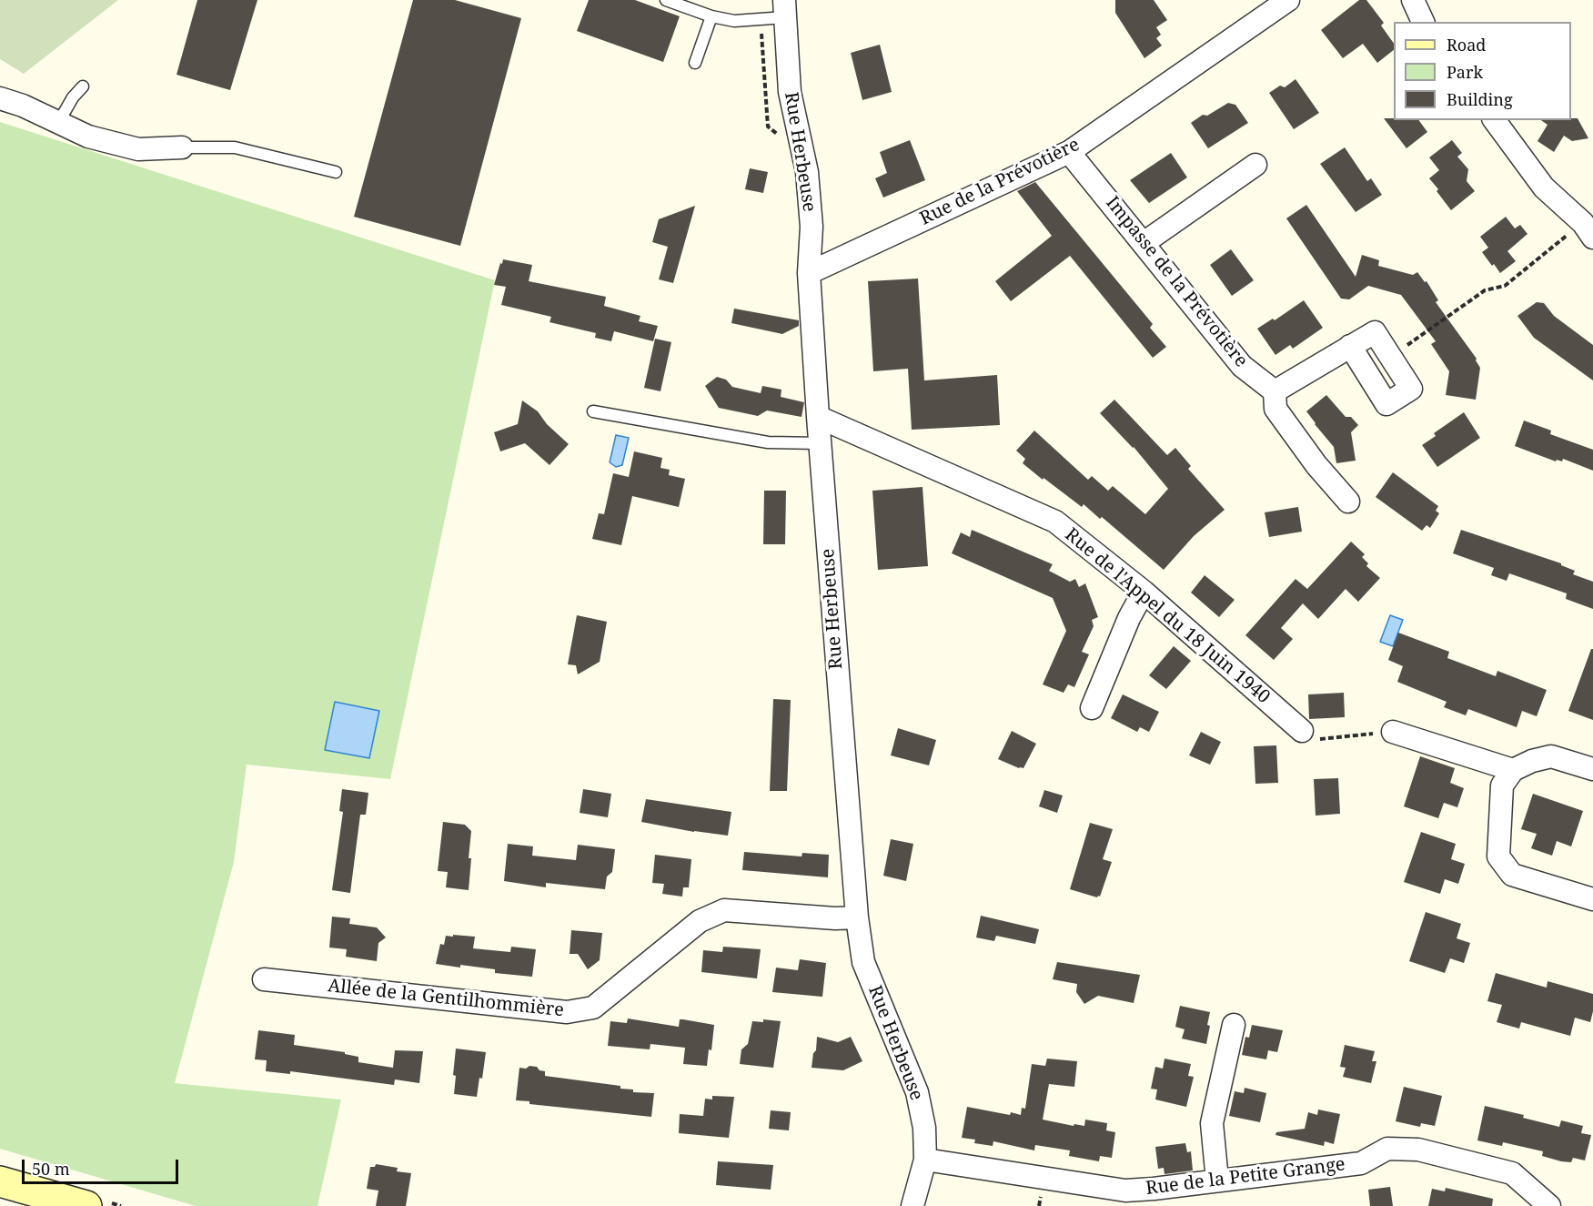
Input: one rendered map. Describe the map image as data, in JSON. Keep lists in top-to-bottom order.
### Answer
{
  "streets": {
    "street": [
      "Rue Herbeuse",
      "Rue de la Prévotière",
      "Impasse de la Prévotière",
      "Rue de l'Appel du 18 Juin 1940",
      "Allée de la Gentilhommière",
      "Rue de la Petite Grange"
    ]
  },
  "crossings": [
    ["Rue Herbeuse", "Rue de la Prévotière"],
    ["Rue Herbeuse", "Rue de l'Appel du 18 Juin 1940"],
    ["Rue Herbeuse", "Allée de la Gentilhommière"],
    ["Rue Herbeuse", "Rue de la Petite Grange"],
    ["Rue de la Prévotière", "Impasse de la Prévotière"]
  ],
  "legend": ["Road", "Park", "Building"],
  "scale_bar": "50 m"
}
